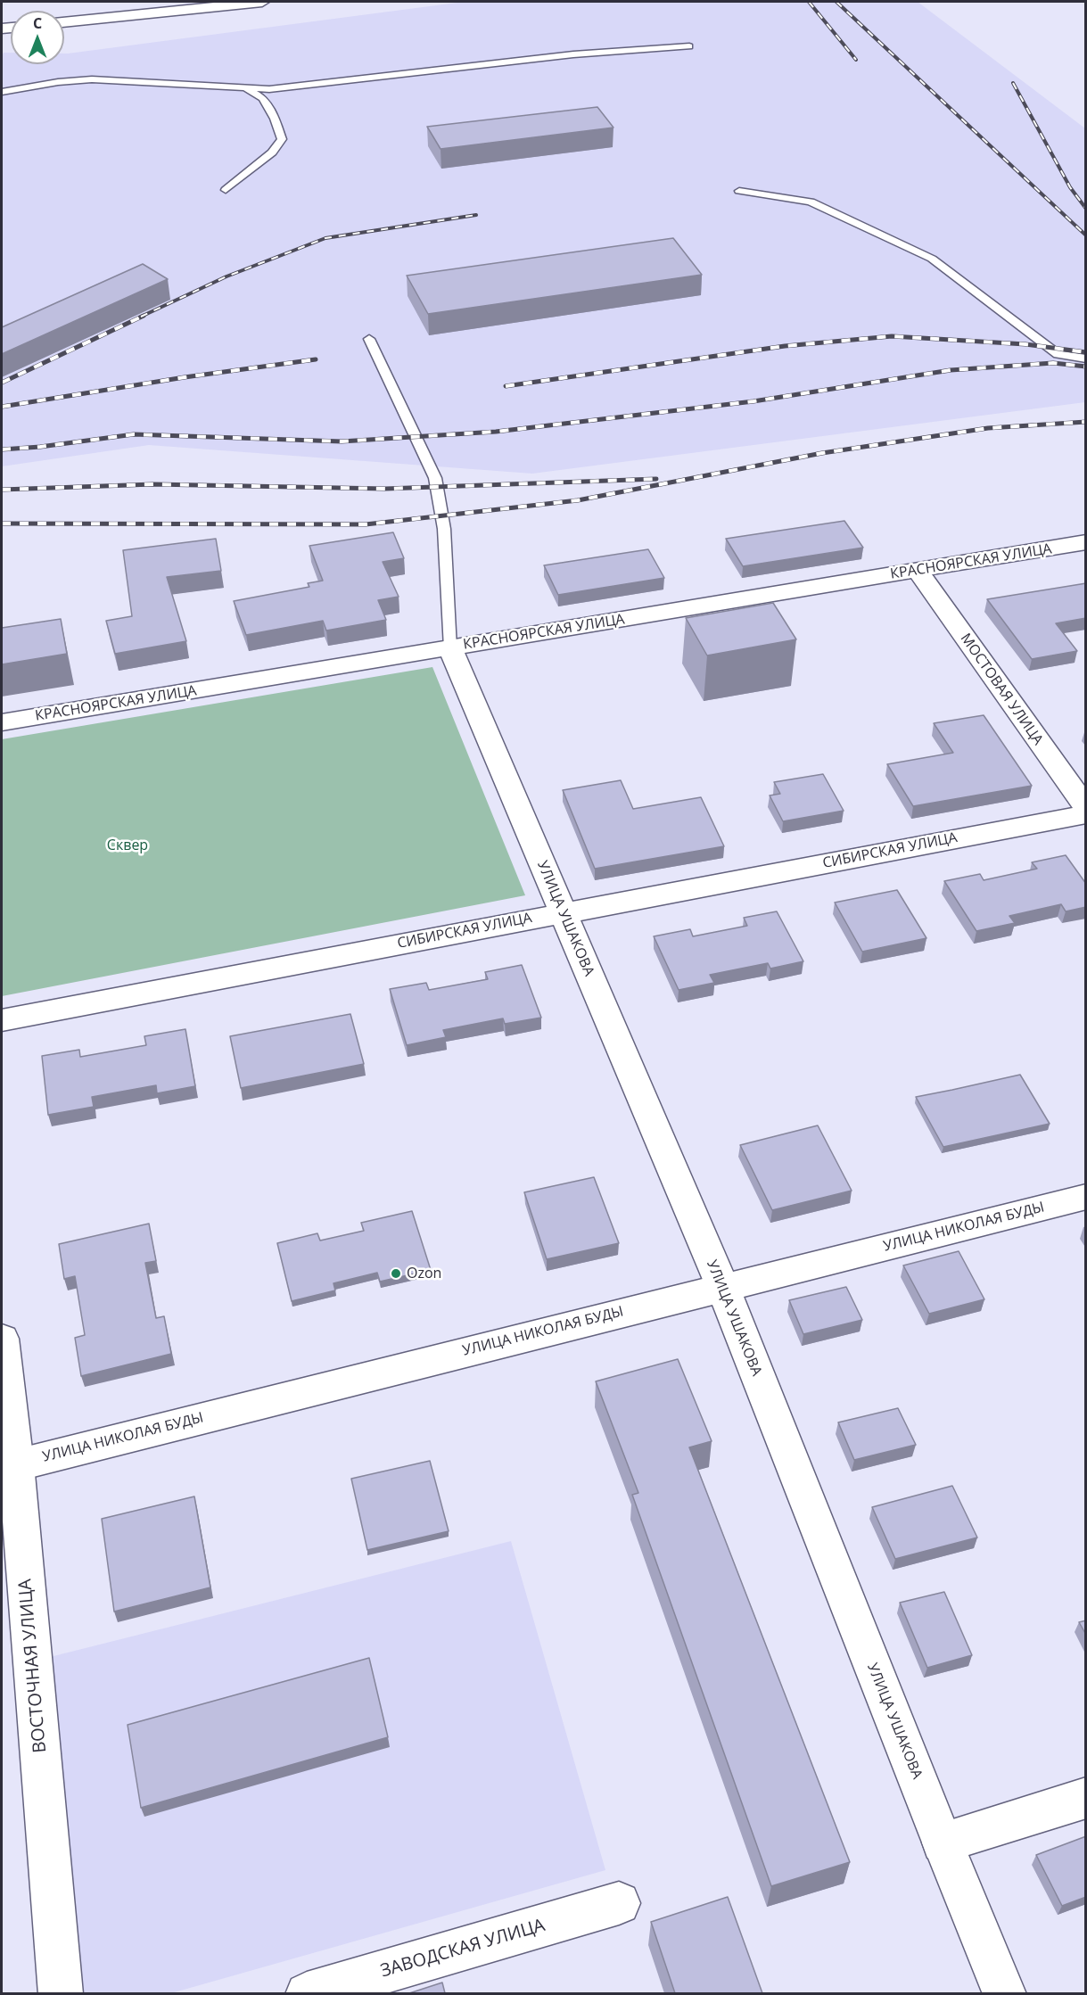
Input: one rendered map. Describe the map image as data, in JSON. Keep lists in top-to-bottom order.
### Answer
{
  "streets": {
    "street": [
      "КРАСНОЯРСКАЯ УЛИЦА",
      "МОСТОВАЯ УЛИЦА",
      "СИБИРСКАЯ УЛИЦА",
      "УЛИЦА УШАКОВА",
      "УЛИЦА НИКОЛАЯ БУДЫ",
      "ВОСТОЧНАЯ УЛИЦА",
      "ЗАВОДСКАЯ УЛИЦА"
    ]
  },
  "crossings": [
    ["КРАСНОЯРСКАЯ УЛИЦА", "МОСТОВАЯ УЛИЦА"],
    ["КРАСНОЯРСКАЯ УЛИЦА", "УЛИЦА УШАКОВА"],
    ["СИБИРСКАЯ УЛИЦА", "УЛИЦА УШАКОВА"],
    ["УЛИЦА УШАКОВА", "УЛИЦА НИКОЛАЯ БУДЫ"],
    ["УЛИЦА НИКОЛАЯ БУДЫ", "ВОСТОЧНАЯ УЛИЦА"]
  ],
  "parks": ["Сквер"],
  "places": ["Ozon"],
  "north": "top"
}
